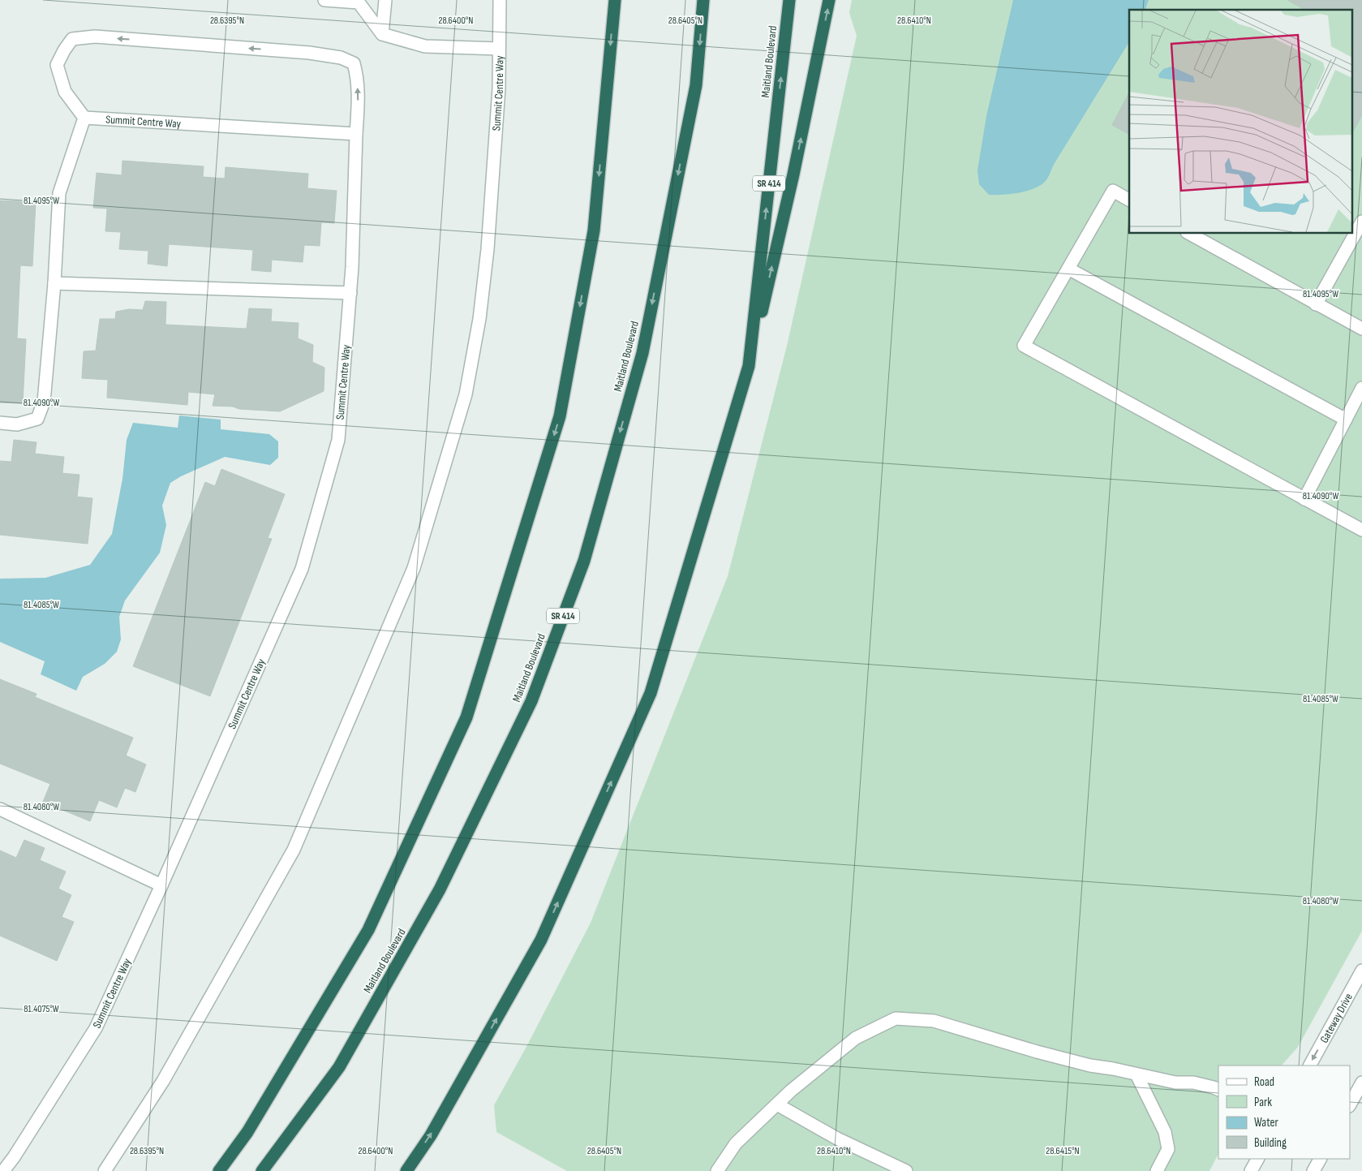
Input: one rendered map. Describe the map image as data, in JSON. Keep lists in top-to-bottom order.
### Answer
{
  "streets": {
    "highway": ["Maitland Boulevard", "SR 414"],
    "street": ["Summit Centre Way", "Gateway Drive"]
  },
  "one_way": ["Gateway Drive"],
  "legend": [
    "Road",
    "Park",
    "Water",
    "Building"
  ],
  "coordinates": [
    "28.6395°N",
    "28.6400°N",
    "28.6405°N",
    "28.6410°N",
    "81.4095°W",
    "81.4090°W",
    "81.4085°W",
    "81.4080°W",
    "81.4075°W",
    "28.6415°N"
  ]
}
